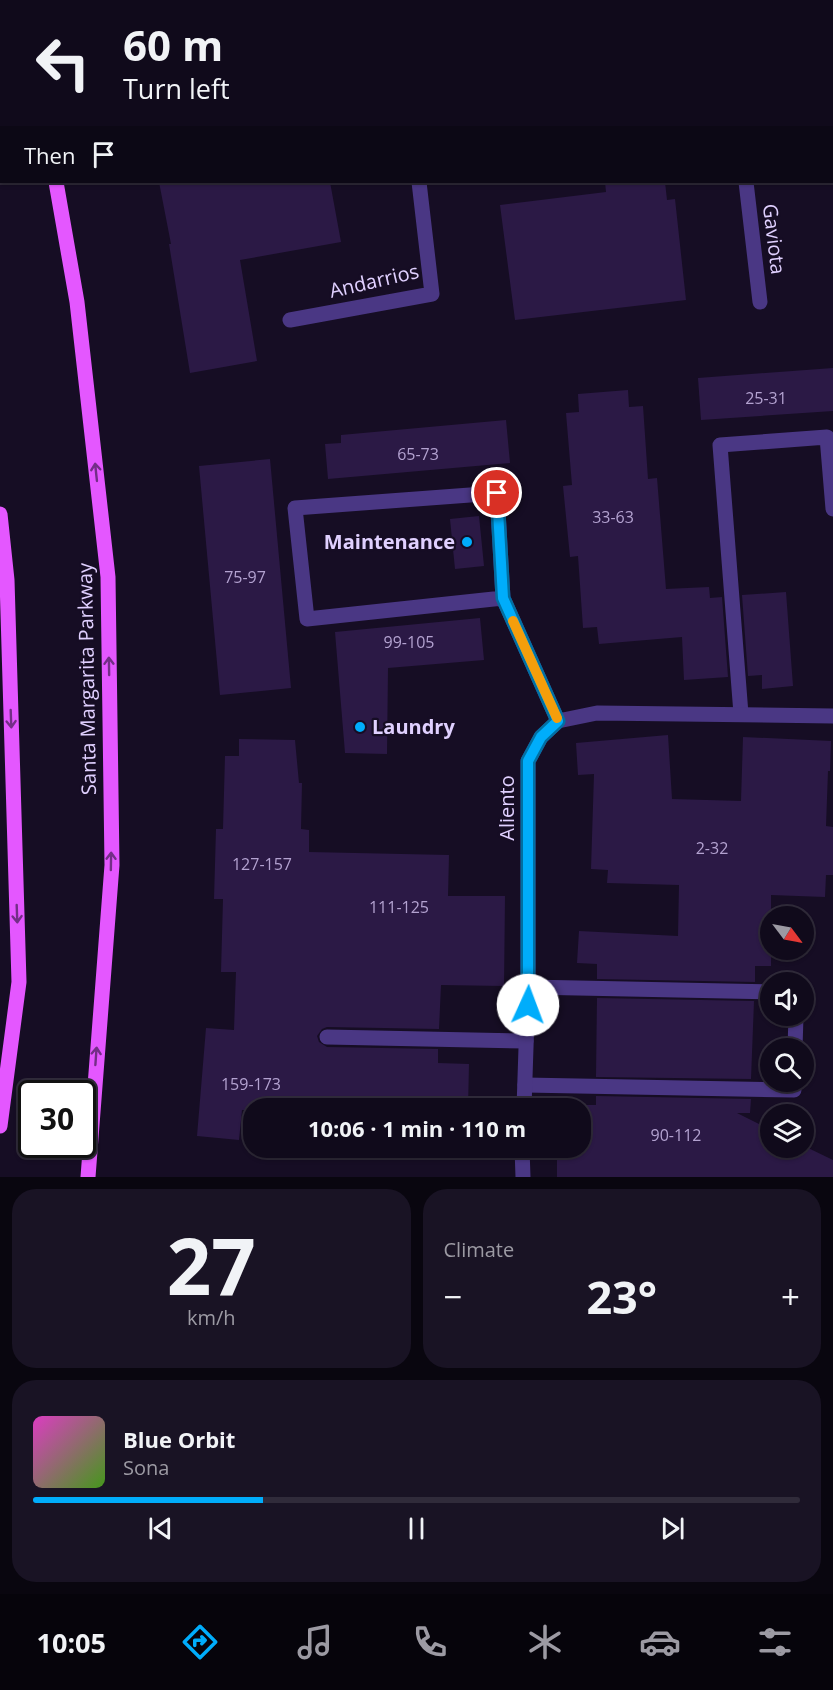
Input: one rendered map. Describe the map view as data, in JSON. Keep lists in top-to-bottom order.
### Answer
{
  "streets": {
    "main road": ["Santa Margarita Parkway"],
    "street": ["Gaviota", "Andarrios", "Aliento"]
  },
  "places": ["Maintenance", "Laundry"],
  "house_numbers": [
    "25-31",
    "65-73",
    "33-63",
    "75-97",
    "99-105",
    "2-32",
    "127-157",
    "111-125",
    "159-173",
    "90-112"
  ],
  "north": "bottom right",
  "page": {
    "turn": ["60 m", "Turn left"],
    "then": "Then",
    "limit": "30",
    "trip": "10:06 · 1 min · 110 m",
    "tile": [
      ["27", "km/h"],
      "Climate"
    ],
    "heat": ["−", "23°", "+"],
    "song": ["Blue Orbit", "Sona"],
    "tabs": "10:05"
  }
}
